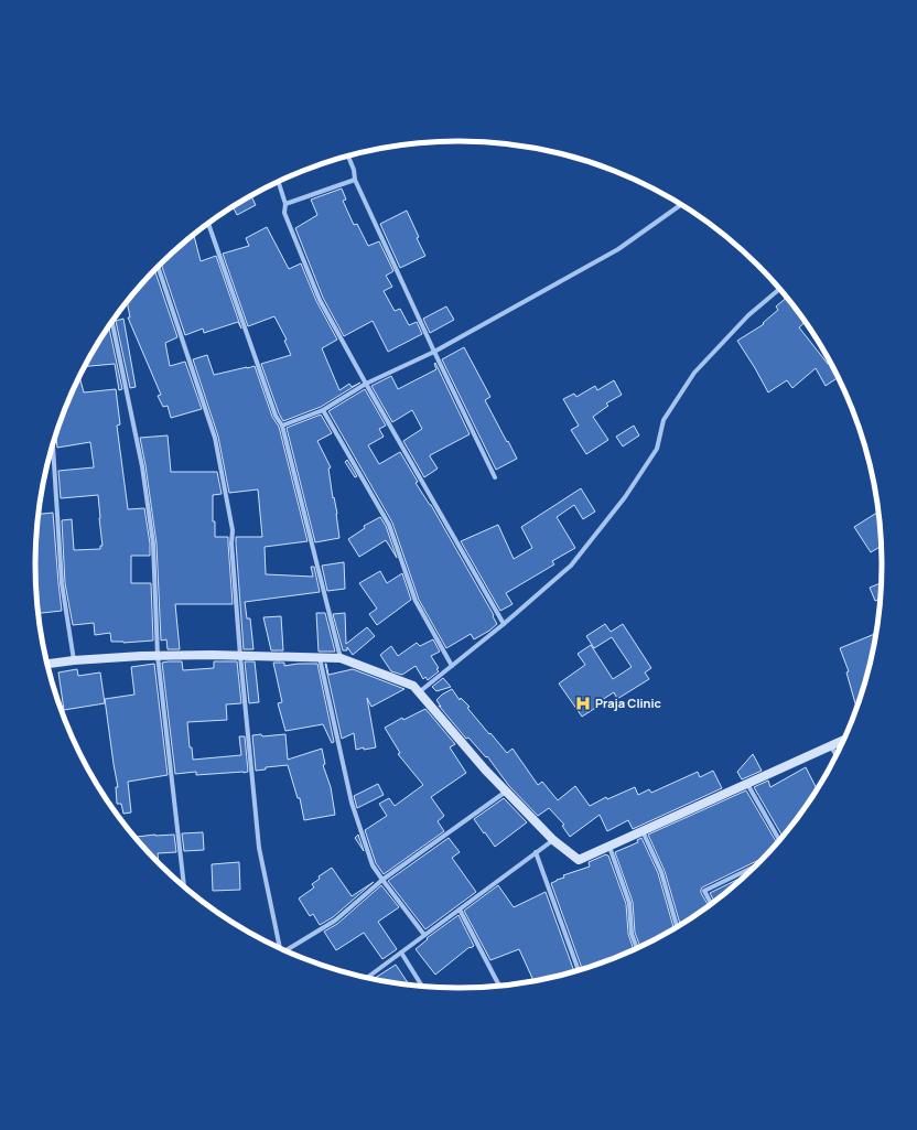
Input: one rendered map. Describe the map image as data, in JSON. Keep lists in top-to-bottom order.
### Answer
{
  "places": {
    "hospital": ["Praja Clinic"]
  }
}
